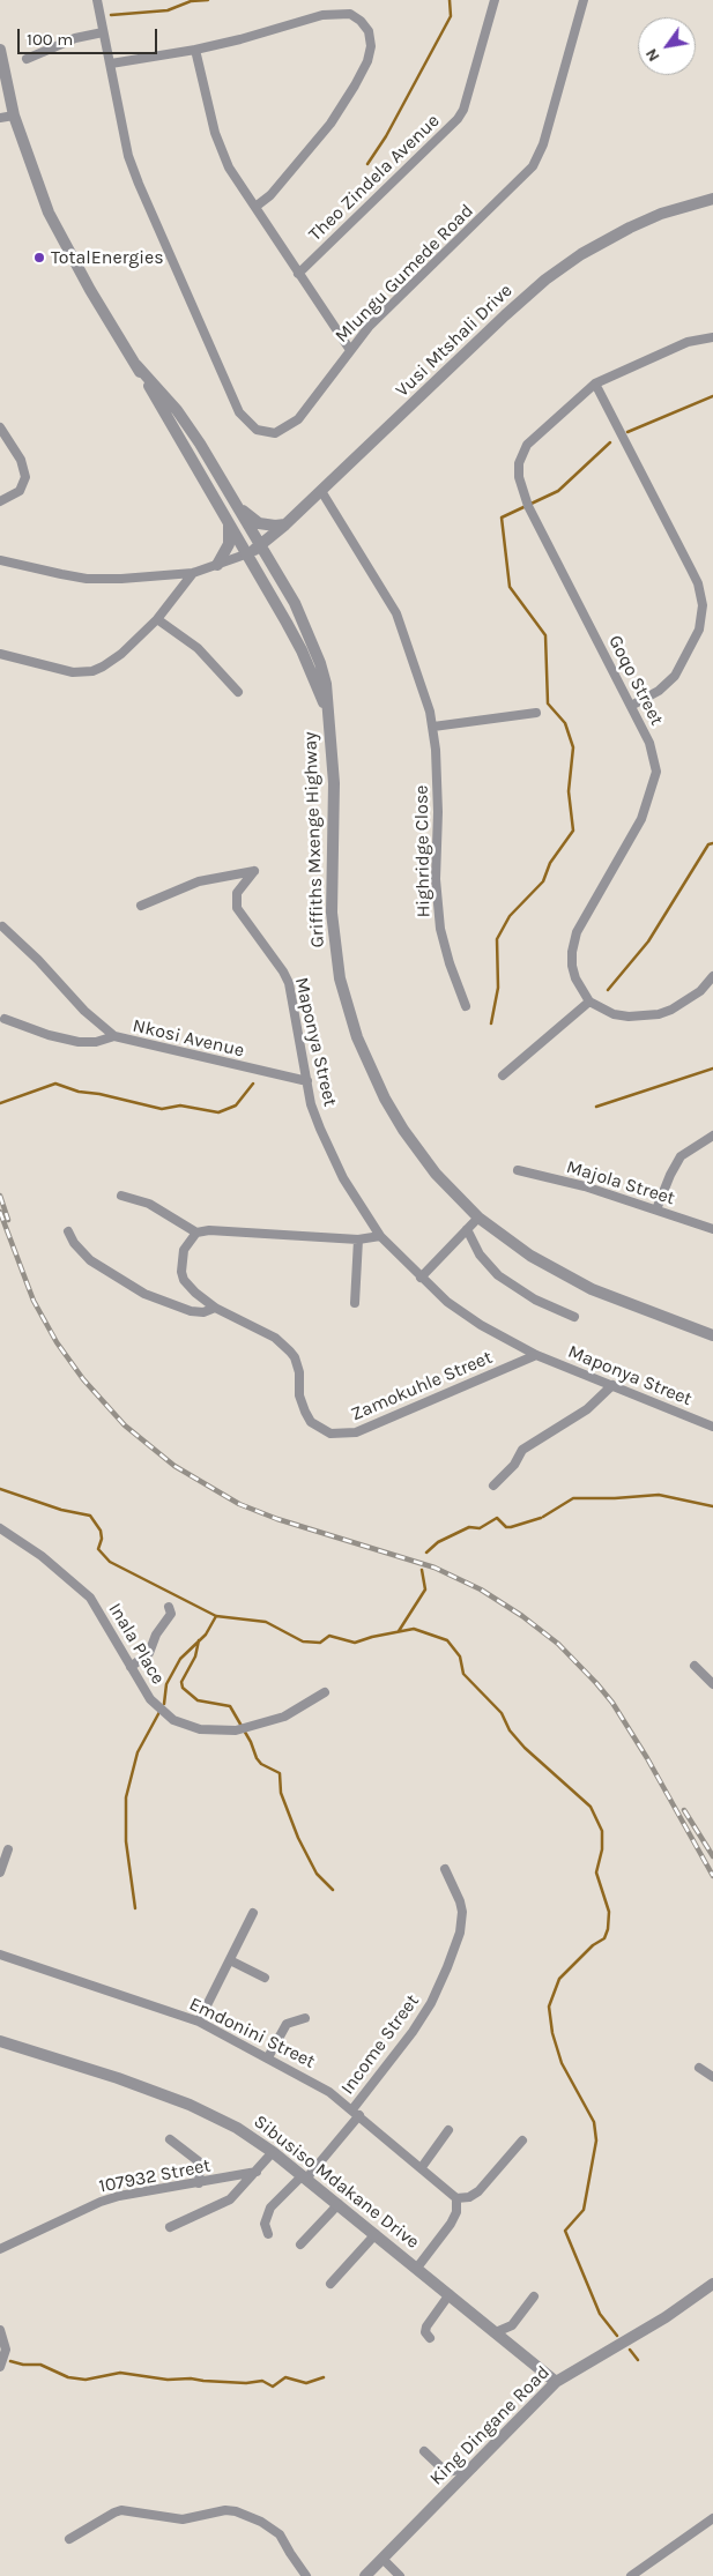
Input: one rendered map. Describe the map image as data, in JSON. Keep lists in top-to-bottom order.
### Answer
{
  "streets": {
    "street": [
      "Theo Zindela Avenue",
      "Mlungu Gumede Road",
      "Vusi Mtshali Drive",
      "Goqo Street",
      "Griffiths Mxenge Highway",
      "Highridge Close",
      "Nkosi Avenue",
      "Maponya Street",
      "Majola Street",
      "Zamokuhle Street",
      "Inala Place",
      "Emdonini Street",
      "Income Street",
      "107932 Street",
      "Sibusiso Mdakane Drive",
      "King Dingane Road"
    ]
  },
  "crossings": [
    ["Vusi Mtshali Drive", "Griffiths Mxenge Highway"],
    ["Vusi Mtshali Drive", "Highridge Close"],
    ["Nkosi Avenue", "Maponya Street"],
    ["Maponya Street", "Zamokuhle Street"],
    ["Emdonini Street", "Income Street"],
    ["Income Street", "Sibusiso Mdakane Drive"],
    ["Sibusiso Mdakane Drive", "King Dingane Road"]
  ],
  "places": ["TotalEnergies"],
  "scale_bar": "100 m",
  "north": "bottom left"
}
